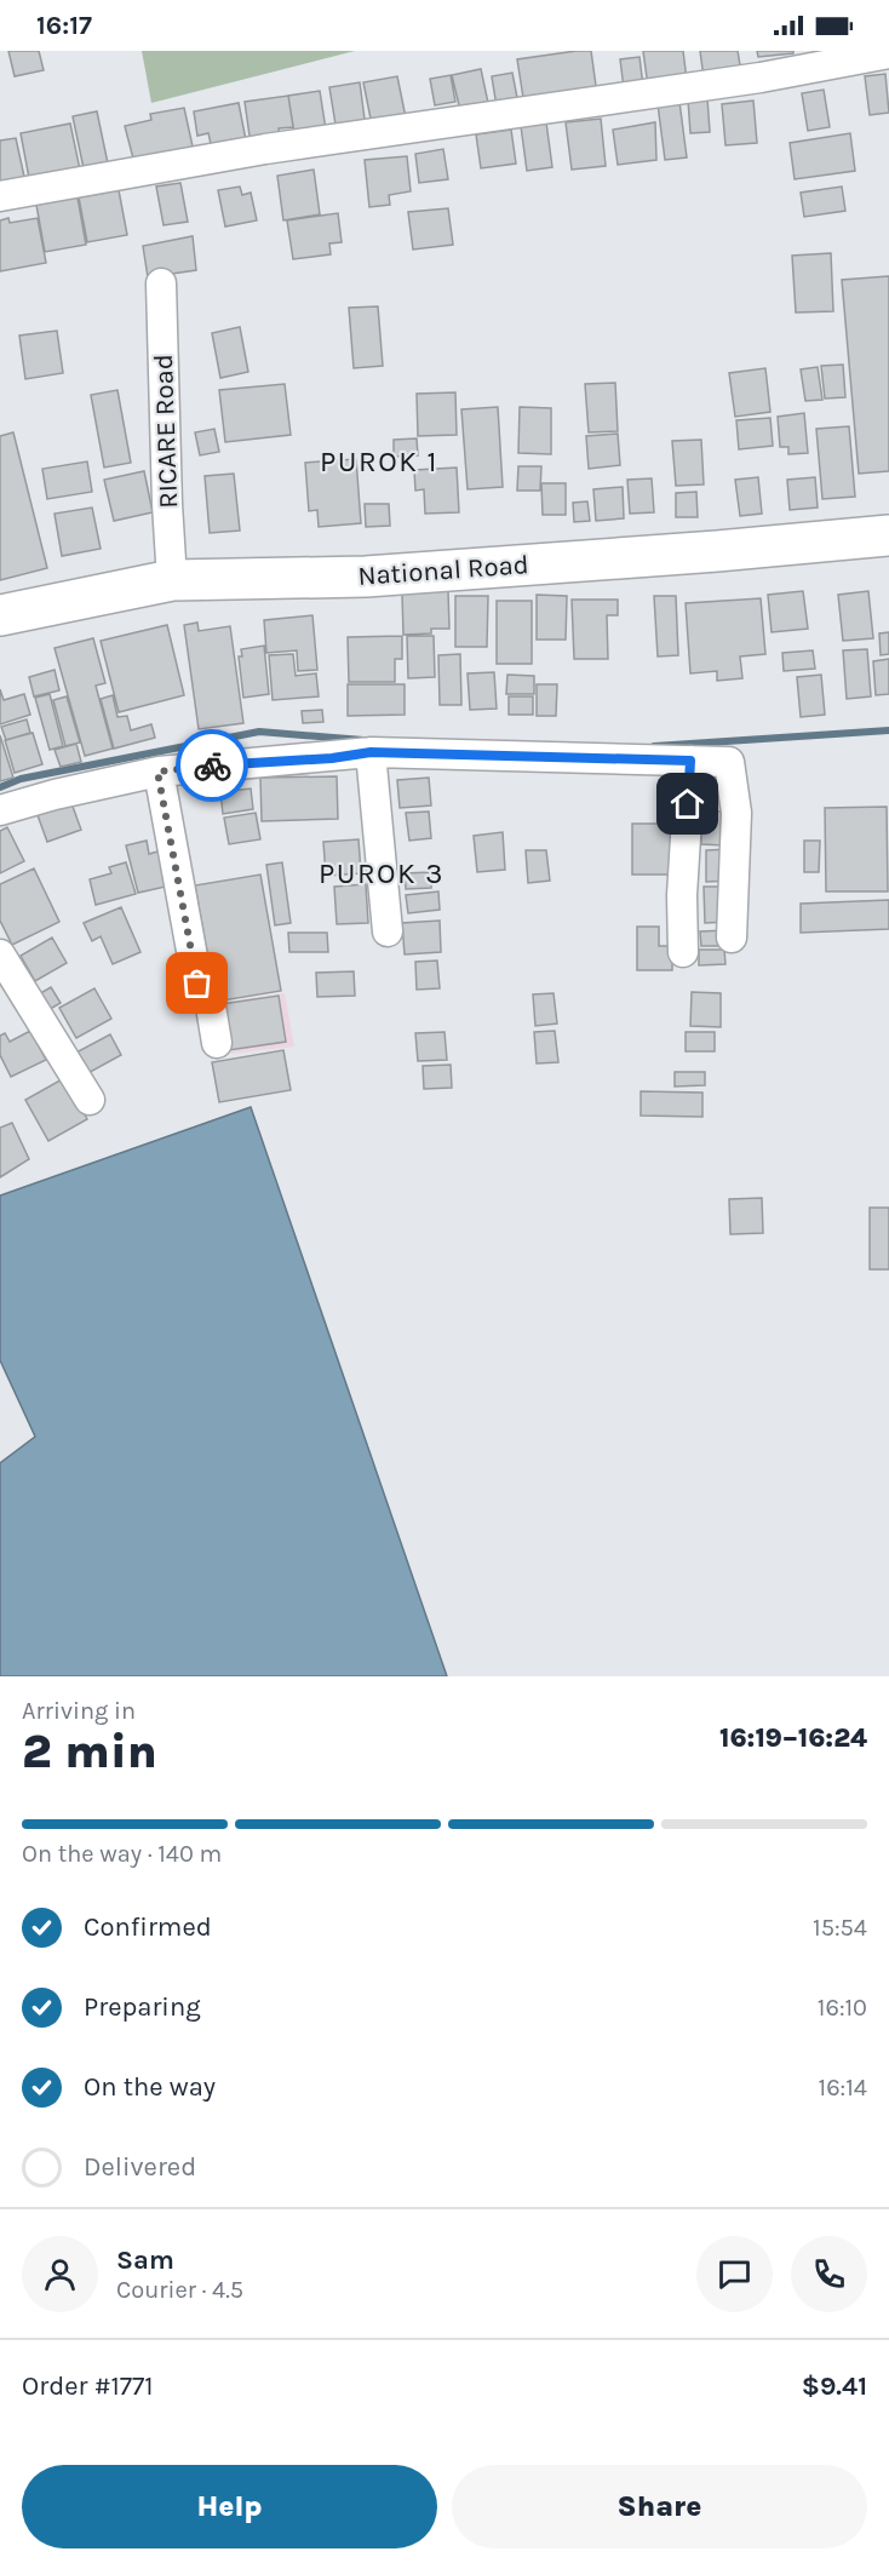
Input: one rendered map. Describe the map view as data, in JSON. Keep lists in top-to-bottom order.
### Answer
{
  "streets": {
    "main road": ["National Road"],
    "street": ["RICARE Road"]
  },
  "crossings": [
    ["RICARE Road", "National Road"]
  ],
  "districts": ["PUROK 1", "PUROK 3"],
  "page": {
    "status": "16:17",
    "heading": ["2 min", "Arriving in", "16:19–16:24"],
    "panel": [
      "Sam",
      "Courier · 4.5",
      "Order #1771",
      "$9.41"
    ],
    "bar": "On the way · 140 m",
    "list": [
      ["Confirmed", "15:54"],
      ["Preparing", "16:10"],
      ["On the way", "16:14"],
      "Delivered"
    ],
    "buttons": ["Help", "Share"]
  }
}
